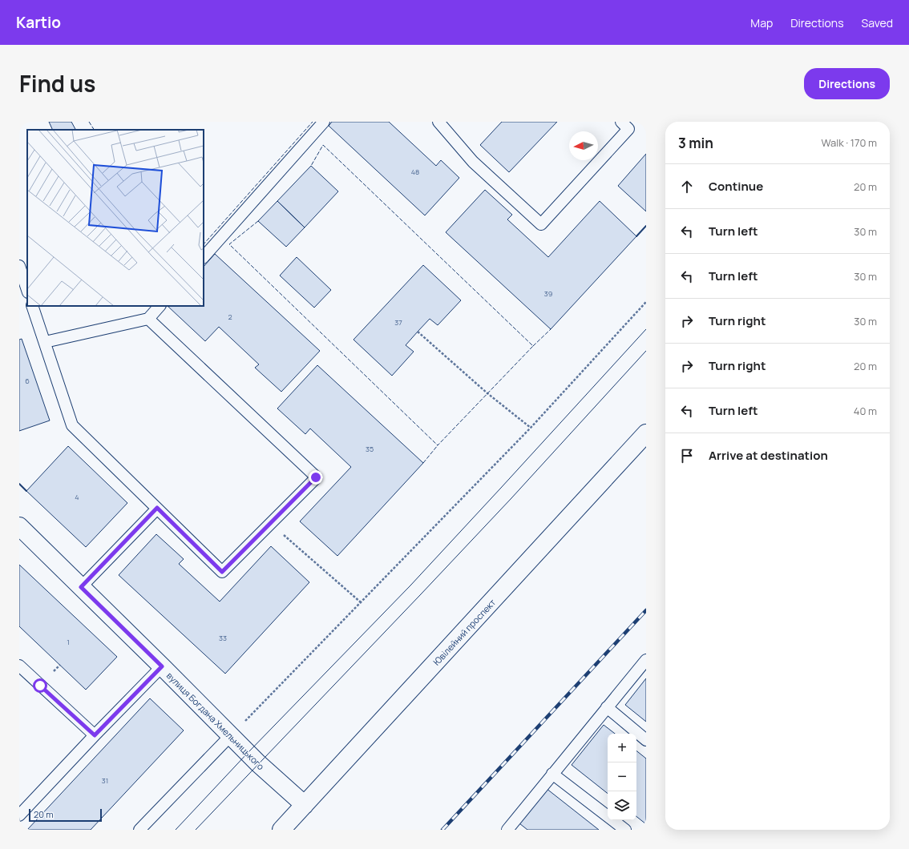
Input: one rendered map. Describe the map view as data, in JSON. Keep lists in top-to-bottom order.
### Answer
{
  "streets": {
    "main road": ["Ювілейний проспект", "вулиця Богдана Хмельницького"]
  },
  "crossings": [
    ["Ювілейний проспект", "вулиця Богдана Хмельницького"]
  ],
  "house_numbers": [
    "48",
    "39",
    "2",
    "37",
    "6",
    "35",
    "4",
    "33",
    "1",
    "31"
  ],
  "scale_bar": "20 m",
  "north": "left",
  "page": {
    "header": "Kartio",
    "nav": ["Map", "Directions", "Saved"],
    "title": "Find us",
    "buttons": "Directions",
    "heading": ["3 min", "Walk · 170 m"],
    "list": [
      ["Continue", "20 m"],
      ["Turn left", "30 m"],
      ["Turn left", "30 m"],
      ["Turn right", "30 m"],
      ["Turn right", "20 m"],
      ["Turn left", "40 m"],
      "Arrive at destination"
    ],
    "map_buttons": ["+", "−"],
    "scale": "20 m"
  }
}
